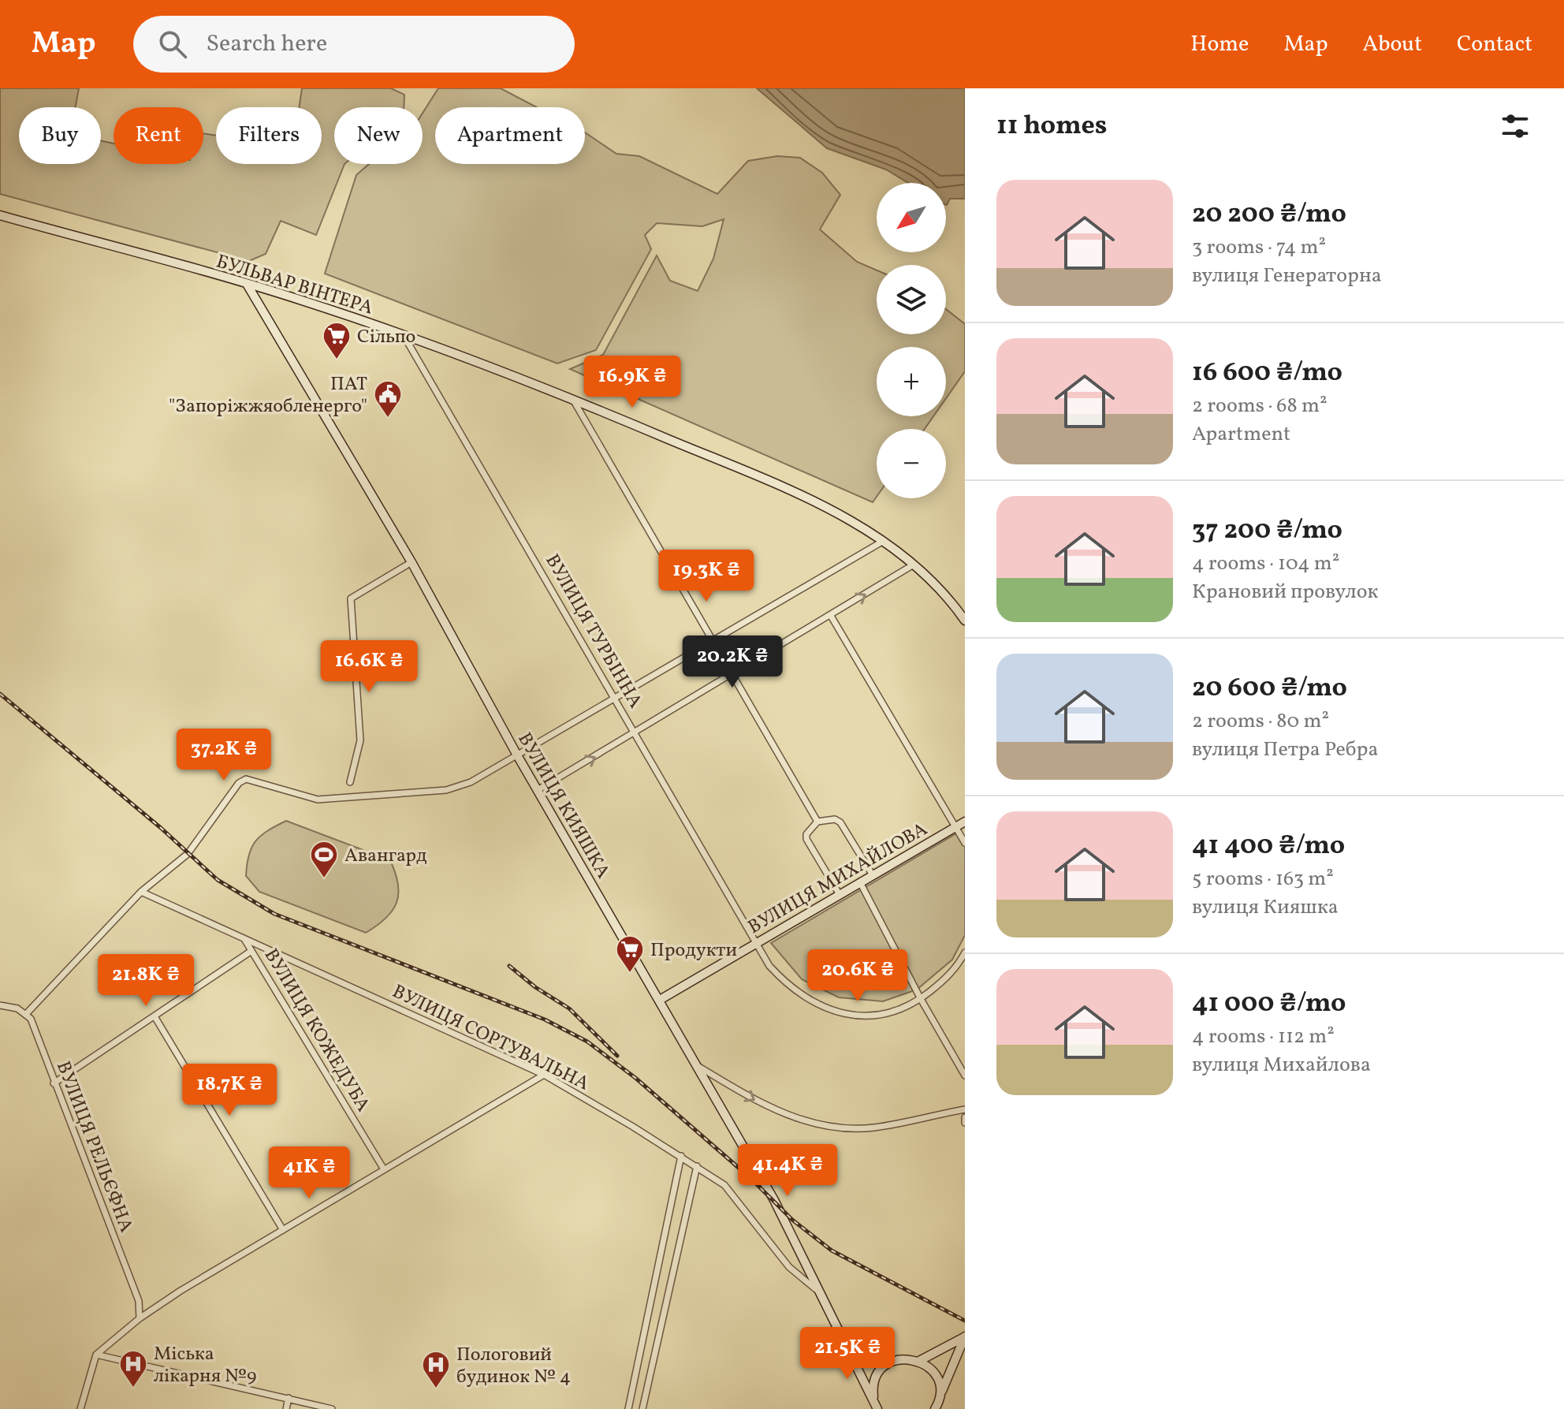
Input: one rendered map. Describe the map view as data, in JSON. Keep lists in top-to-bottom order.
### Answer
{
  "streets": {
    "street": [
      "БУЛЬВАР ВІНТЕРА",
      "ВУЛИЦЯ ТУРБІННА",
      "ВУЛИЦЯ КИЯШКА",
      "ВУЛИЦЯ МИХАЙЛОВА",
      "ВУЛИЦЯ КОЖЕДУБА",
      "ВУЛИЦЯ СОРТУВАЛЬНА",
      "ВУЛИЦЯ РЕЛЬЄФНА"
    ]
  },
  "crossings": [
    ["БУЛЬВАР ВІНТЕРА", "ВУЛИЦЯ ТУРБІННА"],
    ["БУЛЬВАР ВІНТЕРА", "ВУЛИЦЯ КИЯШКА"],
    ["ВУЛИЦЯ ТУРБІННА", "ВУЛИЦЯ МИХАЙЛОВА"],
    ["ВУЛИЦЯ КИЯШКА", "ВУЛИЦЯ МИХАЙЛОВА"],
    ["ВУЛИЦЯ КИЯШКА", "ВУЛИЦЯ СОРТУВАЛЬНА"],
    ["ВУЛИЦЯ КОЖЕДУБА", "ВУЛИЦЯ СОРТУВАЛЬНА"]
  ],
  "places": {
    "supermarket": ["Сільпо", "Продукти"],
    "public building": ["ПАТ \"Запоріжжяобленерго\""],
    "sports": ["Авангард"],
    "hospital": ["Міська лікарня №9", "Пологовий будинок № 4"]
  },
  "north": "bottom left",
  "page": {
    "header": "Map",
    "search": "Search here",
    "nav": [
      "Home",
      "Map",
      "About",
      "Contact"
    ],
    "heading": "11 homes",
    "chip": [
      "Buy",
      "Rent",
      "Filters",
      "New",
      "Apartment"
    ],
    "list": [
      {
        "name": "20 200 ₴/mo",
        "note": "3 rooms · 74 m² · вулиця Генераторна"
      },
      {
        "name": "16 600 ₴/mo",
        "note": "2 rooms · 68 m² · Apartment"
      },
      {
        "name": "37 200 ₴/mo",
        "note": "4 rooms · 104 m² · Крановий провулок"
      },
      {
        "name": "20 600 ₴/mo",
        "note": "2 rooms · 80 m² · вулиця Петра Ребра"
      },
      {
        "name": "41 400 ₴/mo",
        "note": "5 rooms · 163 m² · вулиця Кияшка"
      },
      {
        "name": "41 000 ₴/mo",
        "note": "4 rooms · 112 m² · вулиця Михайлова"
      }
    ],
    "map_buttons": ["+", "−"],
    "price": [
      "16.9K ₴",
      "19.3K ₴",
      "20.2K ₴",
      "16.6K ₴",
      "37.2K ₴",
      "20.6K ₴",
      "21.8K ₴",
      "18.7K ₴",
      "41.4K ₴",
      "41K ₴",
      "21.5K ₴"
    ]
  }
}
